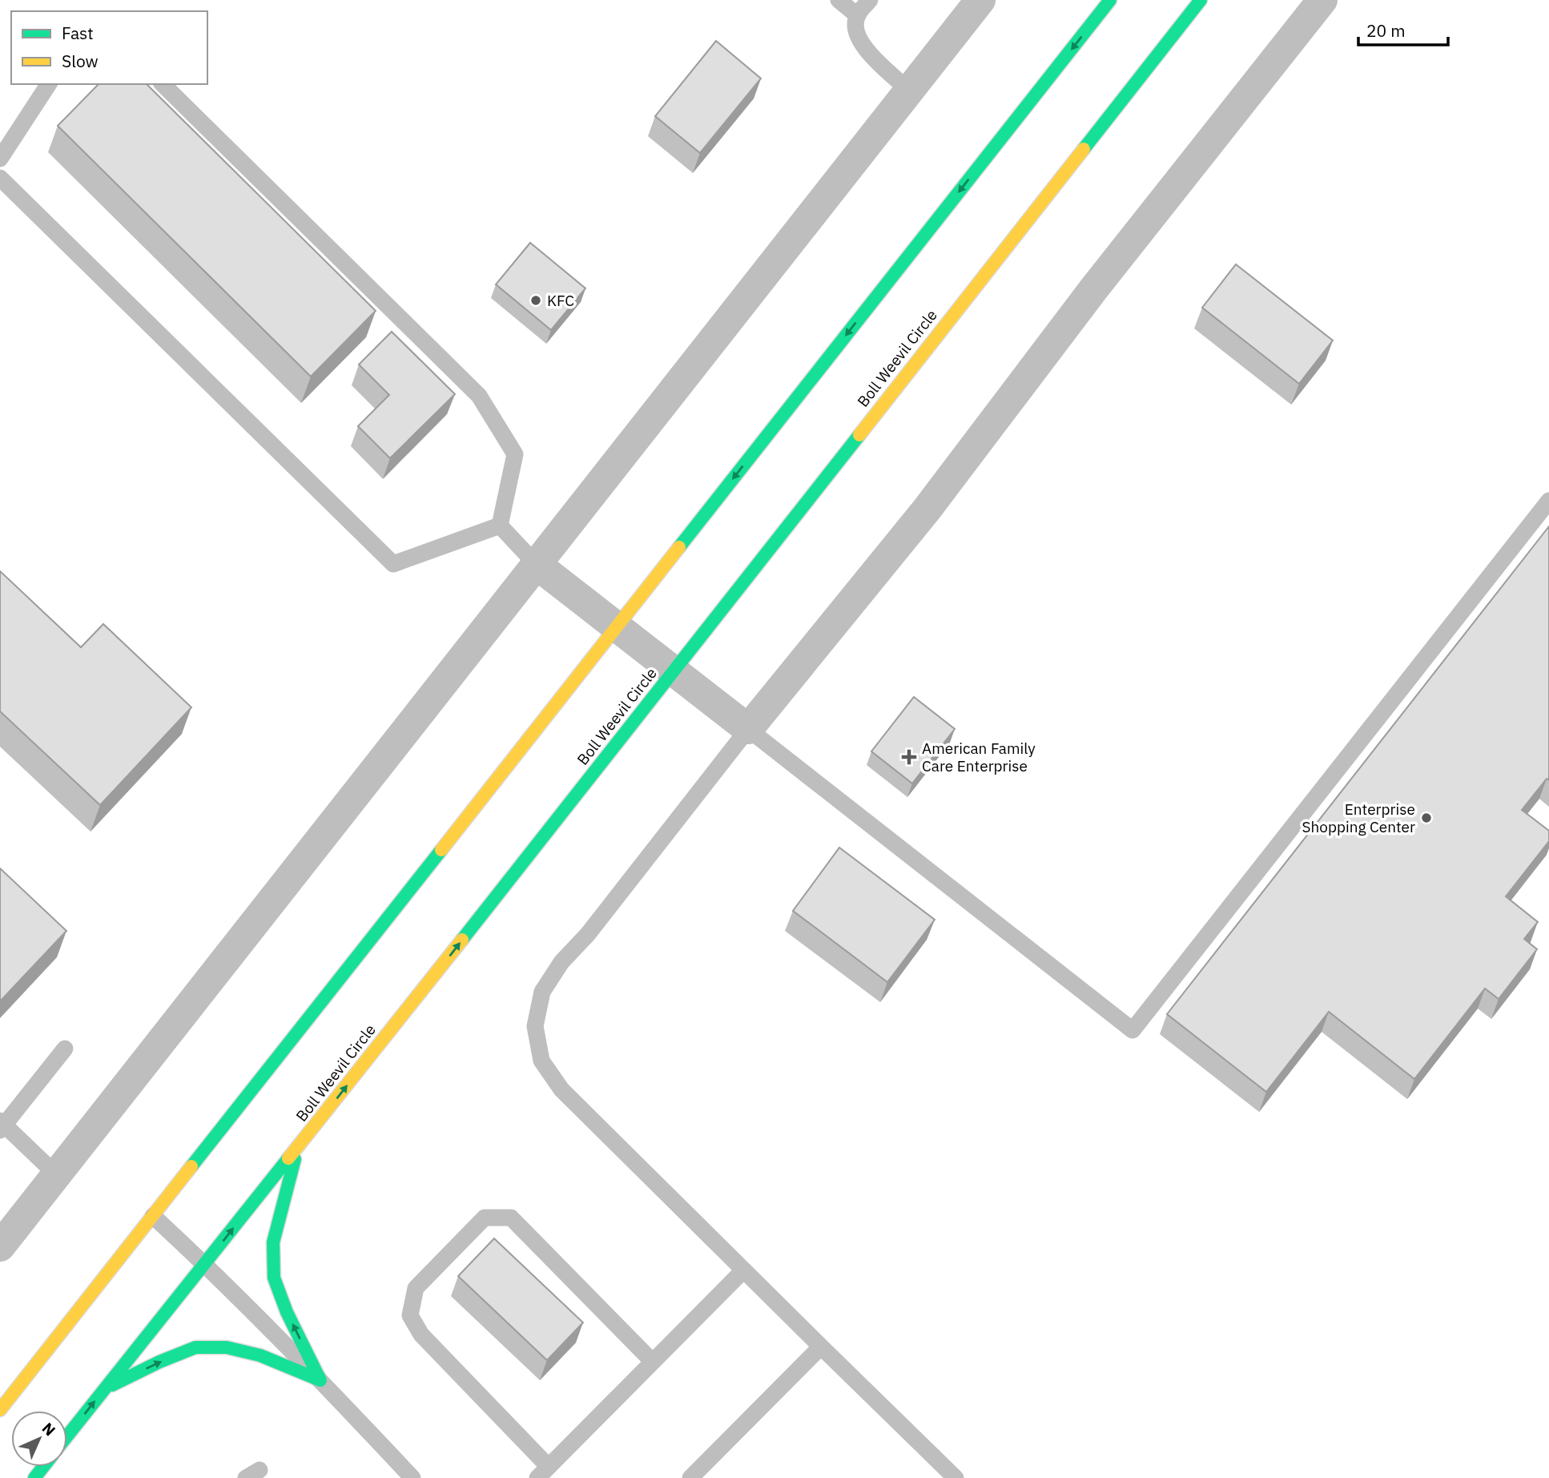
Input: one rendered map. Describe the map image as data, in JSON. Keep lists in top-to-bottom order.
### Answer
{
  "streets": {
    "highway": ["Boll Weevil Circle"]
  },
  "places": {
    "other": ["KFC", "Enterprise Shopping Center"],
    "health": ["American Family Care Enterprise"]
  },
  "legend": ["Fast", "Slow"],
  "scale_bar": "20 m",
  "north": "top right"
}
